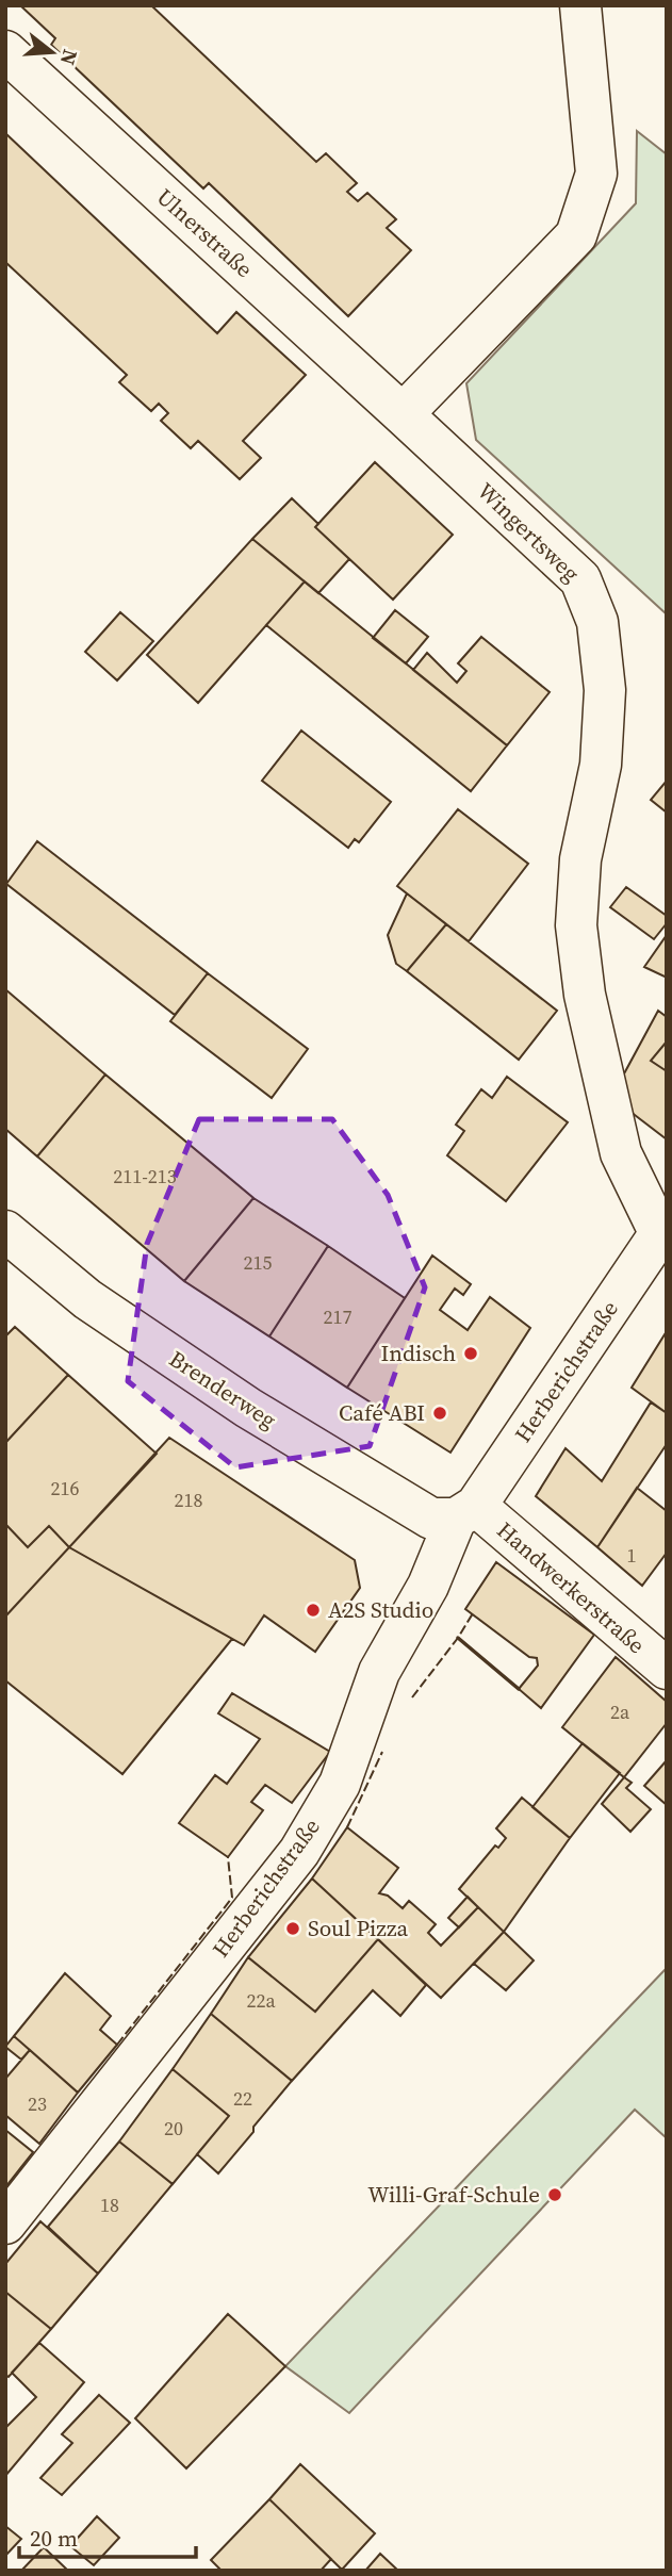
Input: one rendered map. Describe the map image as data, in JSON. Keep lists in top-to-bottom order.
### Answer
{
  "streets": {
    "street": [
      "Ulnerstraße",
      "Wingertsweg",
      "Herberichstraße",
      "Brenderweg",
      "Handwerkerstraße"
    ]
  },
  "crossings": [
    ["Ulnerstraße", "Wingertsweg"],
    ["Wingertsweg", "Herberichstraße"],
    ["Herberichstraße", "Brenderweg"],
    ["Herberichstraße", "Handwerkerstraße"],
    ["Brenderweg", "Handwerkerstraße"]
  ],
  "places": [
    "Indisch",
    "Café ABI",
    "A2S Studio",
    "Soul Pizza",
    "Willi-Graf-Schule"
  ],
  "house_numbers": [
    "211-213",
    "215",
    "217",
    "216",
    "218",
    "1",
    "2a",
    "22a",
    "22",
    "23",
    "20",
    "18"
  ],
  "scale_bar": "20 m",
  "north": "right"
}
